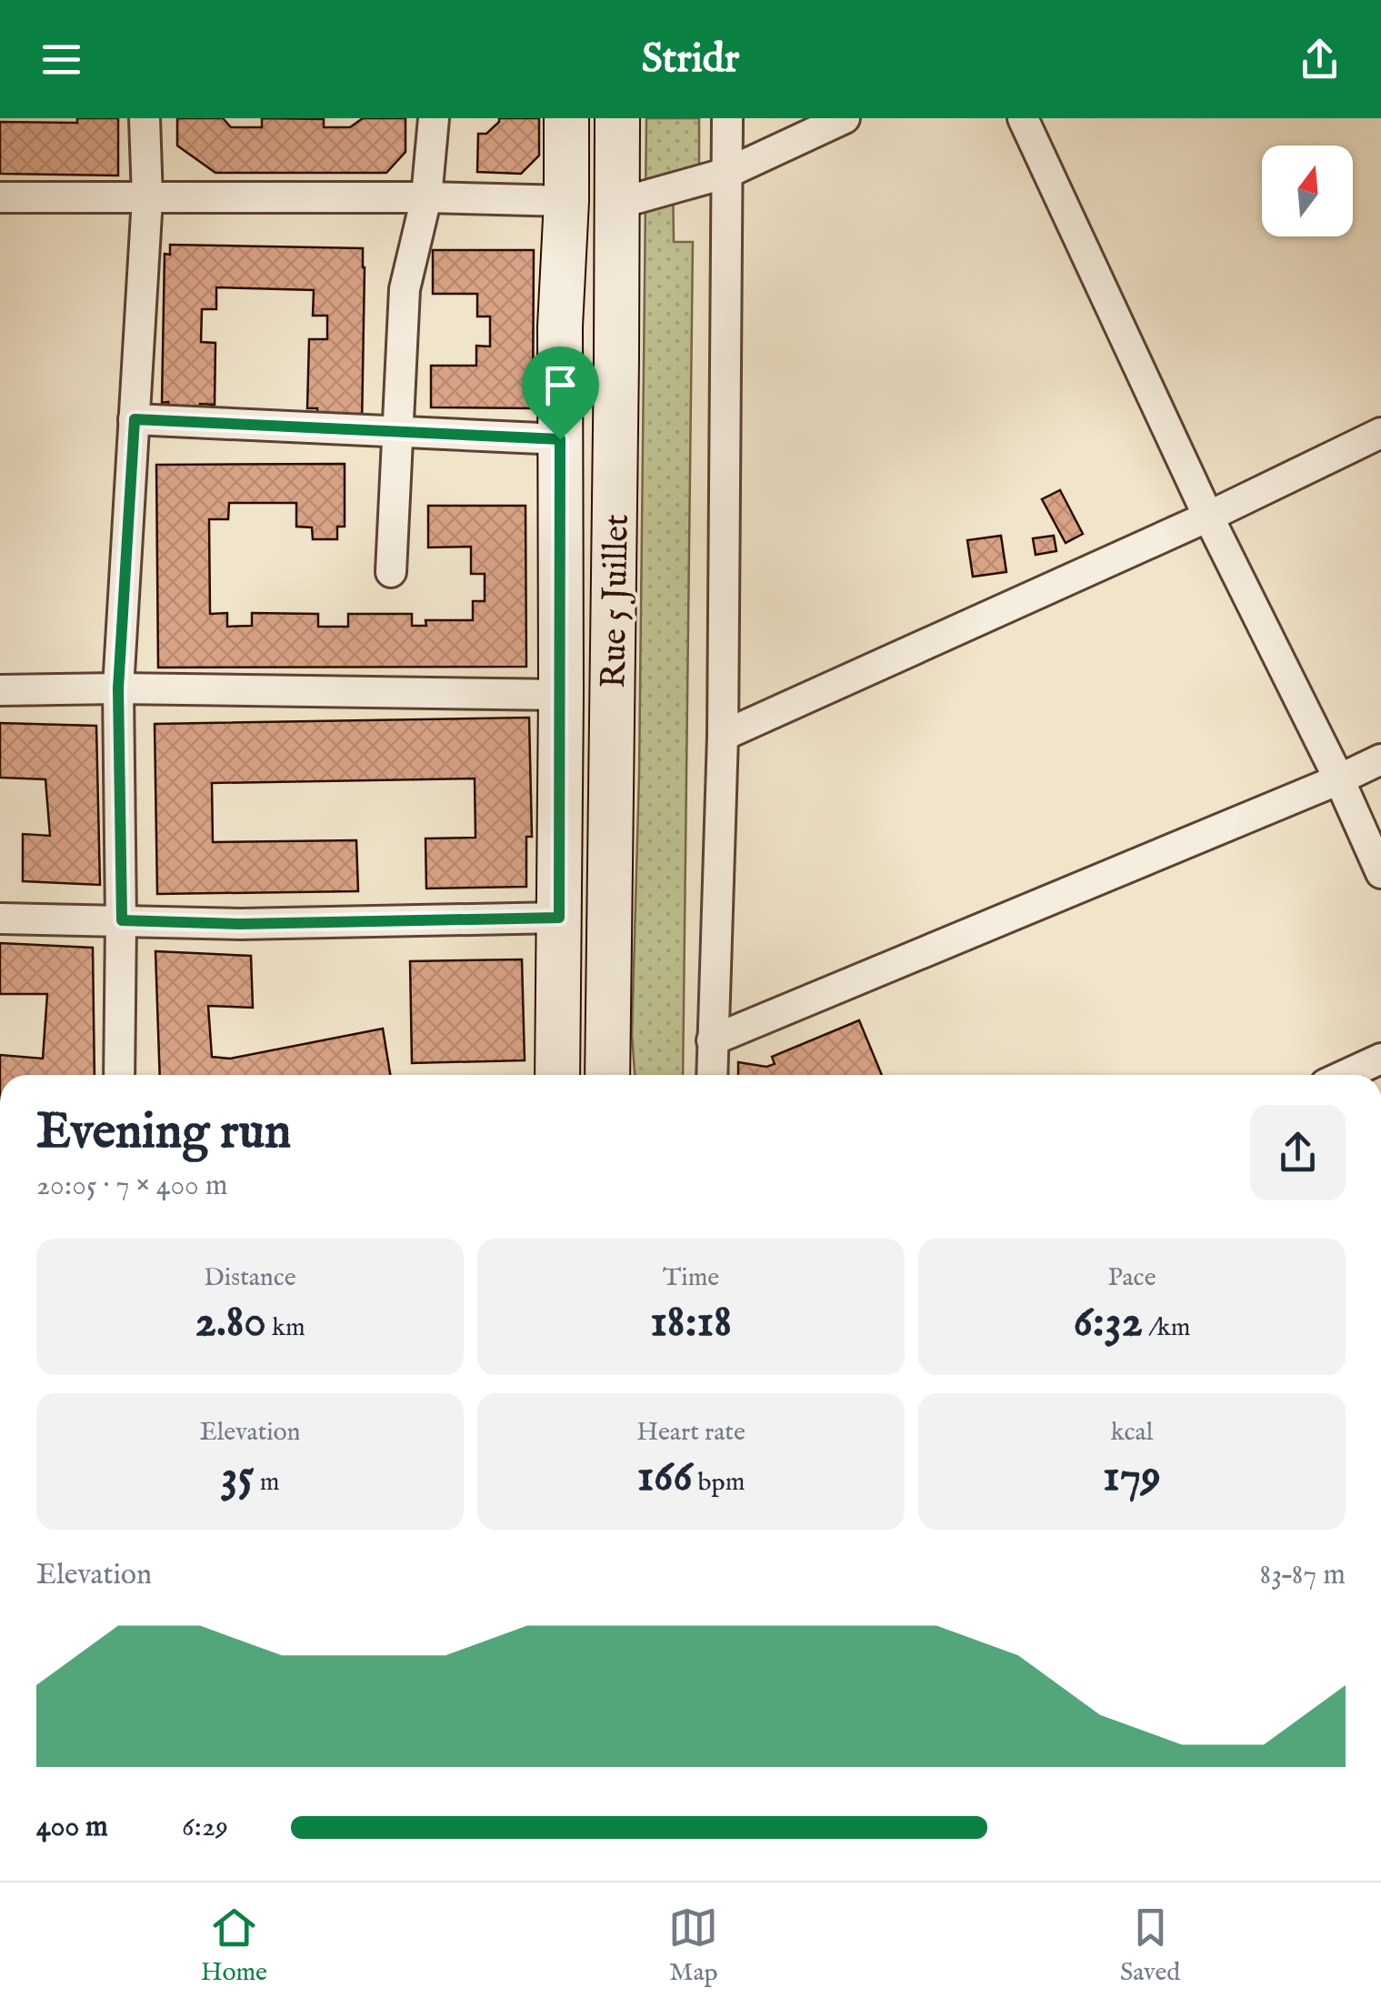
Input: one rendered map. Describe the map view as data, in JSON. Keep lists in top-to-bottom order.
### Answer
{
  "streets": {
    "main road": ["Rue 5 Juillet"]
  },
  "north": "top",
  "page": {
    "header": "Stridr",
    "heading": ["Evening run", "20:05 · 7 × 400 m"],
    "stats": [
      ["Distance", "2.80 km"],
      ["Time", "18:18"],
      ["Pace", "6:32 /km"],
      ["Elevation", "35 m"],
      ["Heart rate", "166 bpm"],
      ["kcal", "179"]
    ],
    "chart": ["Elevation", "83–87 m"],
    "list": [
      {
        "name": "400 m",
        "note": "6:29"
      }
    ],
    "tabs": ["Home", "Map", "Saved"]
  }
}
